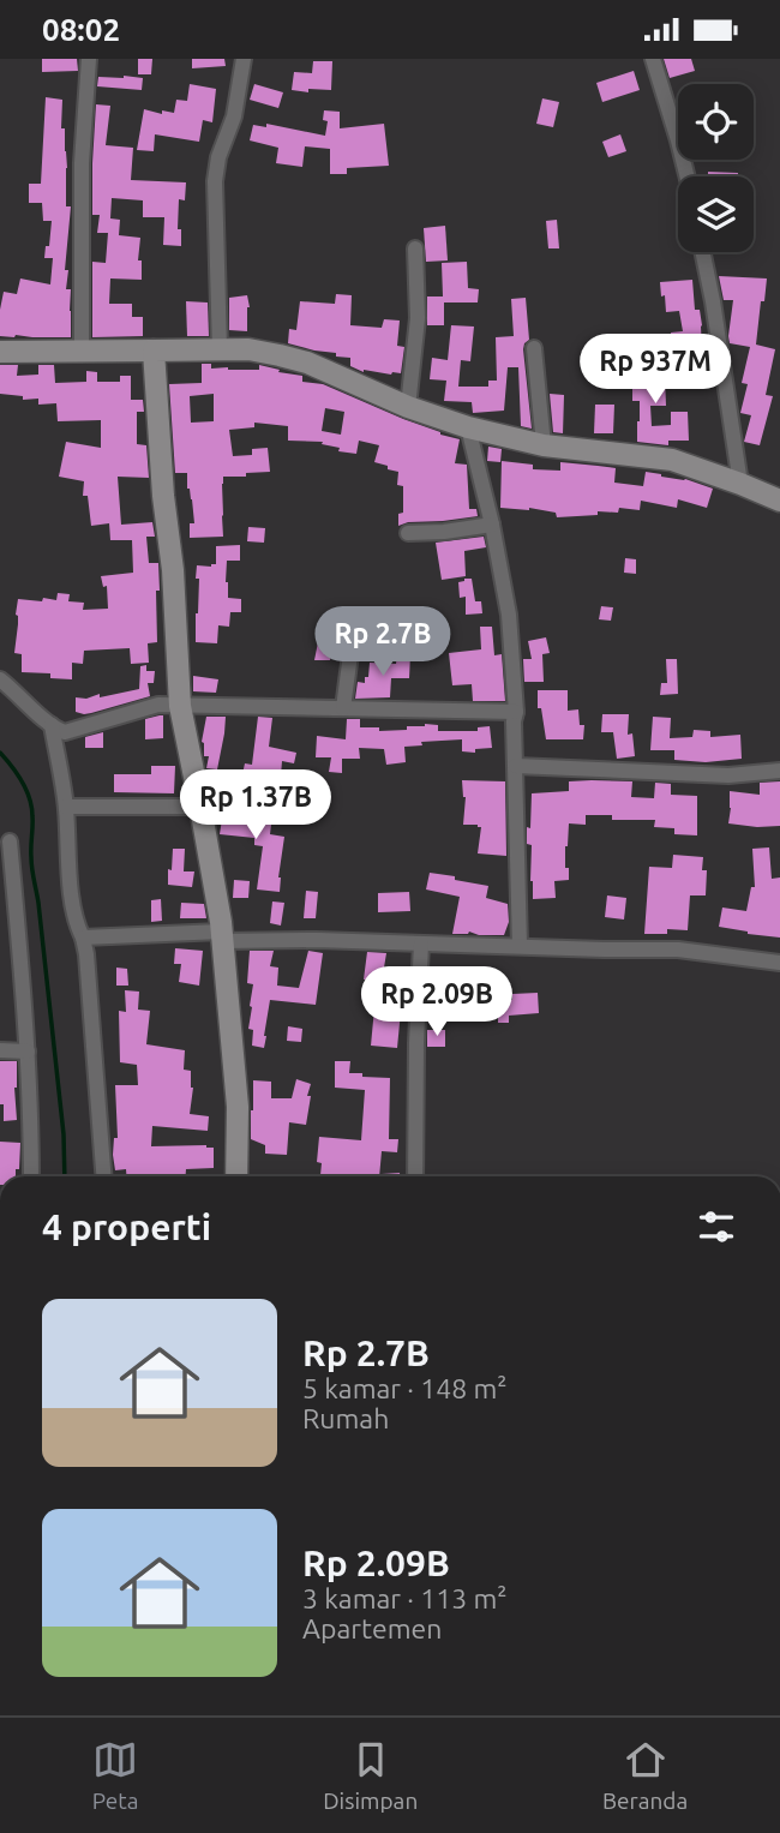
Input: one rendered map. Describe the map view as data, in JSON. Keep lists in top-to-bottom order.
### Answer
{
  "page": {
    "status": "08:02",
    "price": [
      "Rp 937M",
      "Rp 2.7B",
      "Rp 1.37B",
      "Rp 2.09B"
    ],
    "heading": "4 properti",
    "list": [
      {
        "name": "Rp 2.7B",
        "note": "5 kamar · 148 m² · Rumah"
      },
      {
        "name": "Rp 2.09B",
        "note": "3 kamar · 113 m² · Apartemen"
      }
    ],
    "tabs": ["Peta", "Disimpan", "Beranda"]
  }
}
